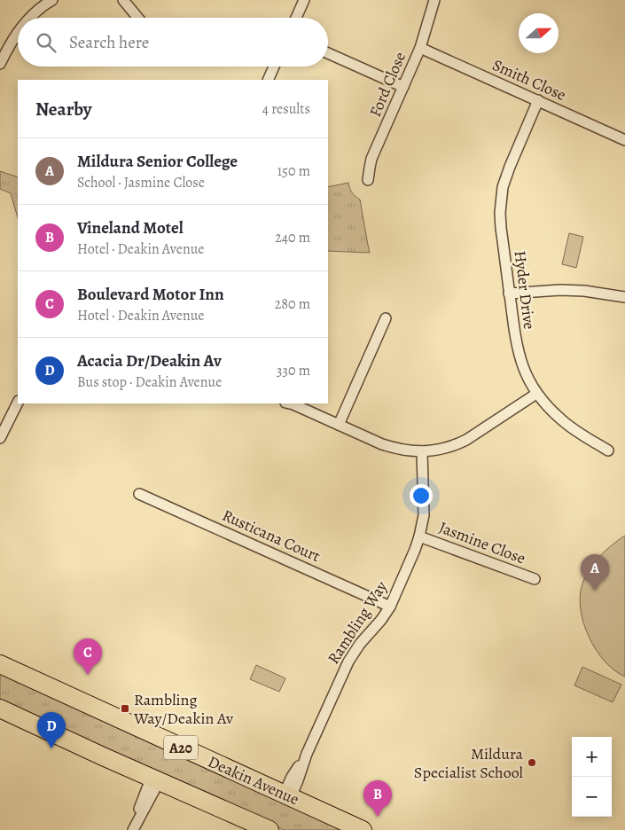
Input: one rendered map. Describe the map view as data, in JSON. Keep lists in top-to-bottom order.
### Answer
{
  "streets": {
    "highway": ["A20", "Deakin Avenue"],
    "street": [
      "Smith Close",
      "Ford Close",
      "Hyder Drive",
      "Rusticana Court",
      "Jasmine Close",
      "Rambling Way"
    ]
  },
  "crossings": [
    ["Smith Close", "Ford Close"],
    ["Smith Close", "Hyder Drive"],
    ["Rusticana Court", "Rambling Way"],
    ["Jasmine Close", "Rambling Way"],
    ["Rambling Way", "Deakin Avenue"]
  ],
  "places": {
    "transit": ["Rambling Way/Deakin Av"],
    "other": ["Mildura Specialist School"]
  },
  "north": "right",
  "page": {
    "search": "Search here",
    "heading": ["Nearby", "4 results"],
    "list": [
      {
        "mark": "A",
        "name": "Mildura Senior College",
        "note": "School · Jasmine Close",
        "value": "150 m"
      },
      {
        "mark": "B",
        "name": "Vineland Motel",
        "note": "Hotel · Deakin Avenue",
        "value": "240 m"
      },
      {
        "mark": "C",
        "name": "Boulevard Motor Inn",
        "note": "Hotel · Deakin Avenue",
        "value": "280 m"
      },
      {
        "mark": "D",
        "name": "Acacia Dr/Deakin Av",
        "note": "Bus stop · Deakin Avenue",
        "value": "330 m"
      }
    ],
    "pins": [
      "A",
      "C",
      "D",
      "B"
    ],
    "map_buttons": ["+", "−"]
  }
}
